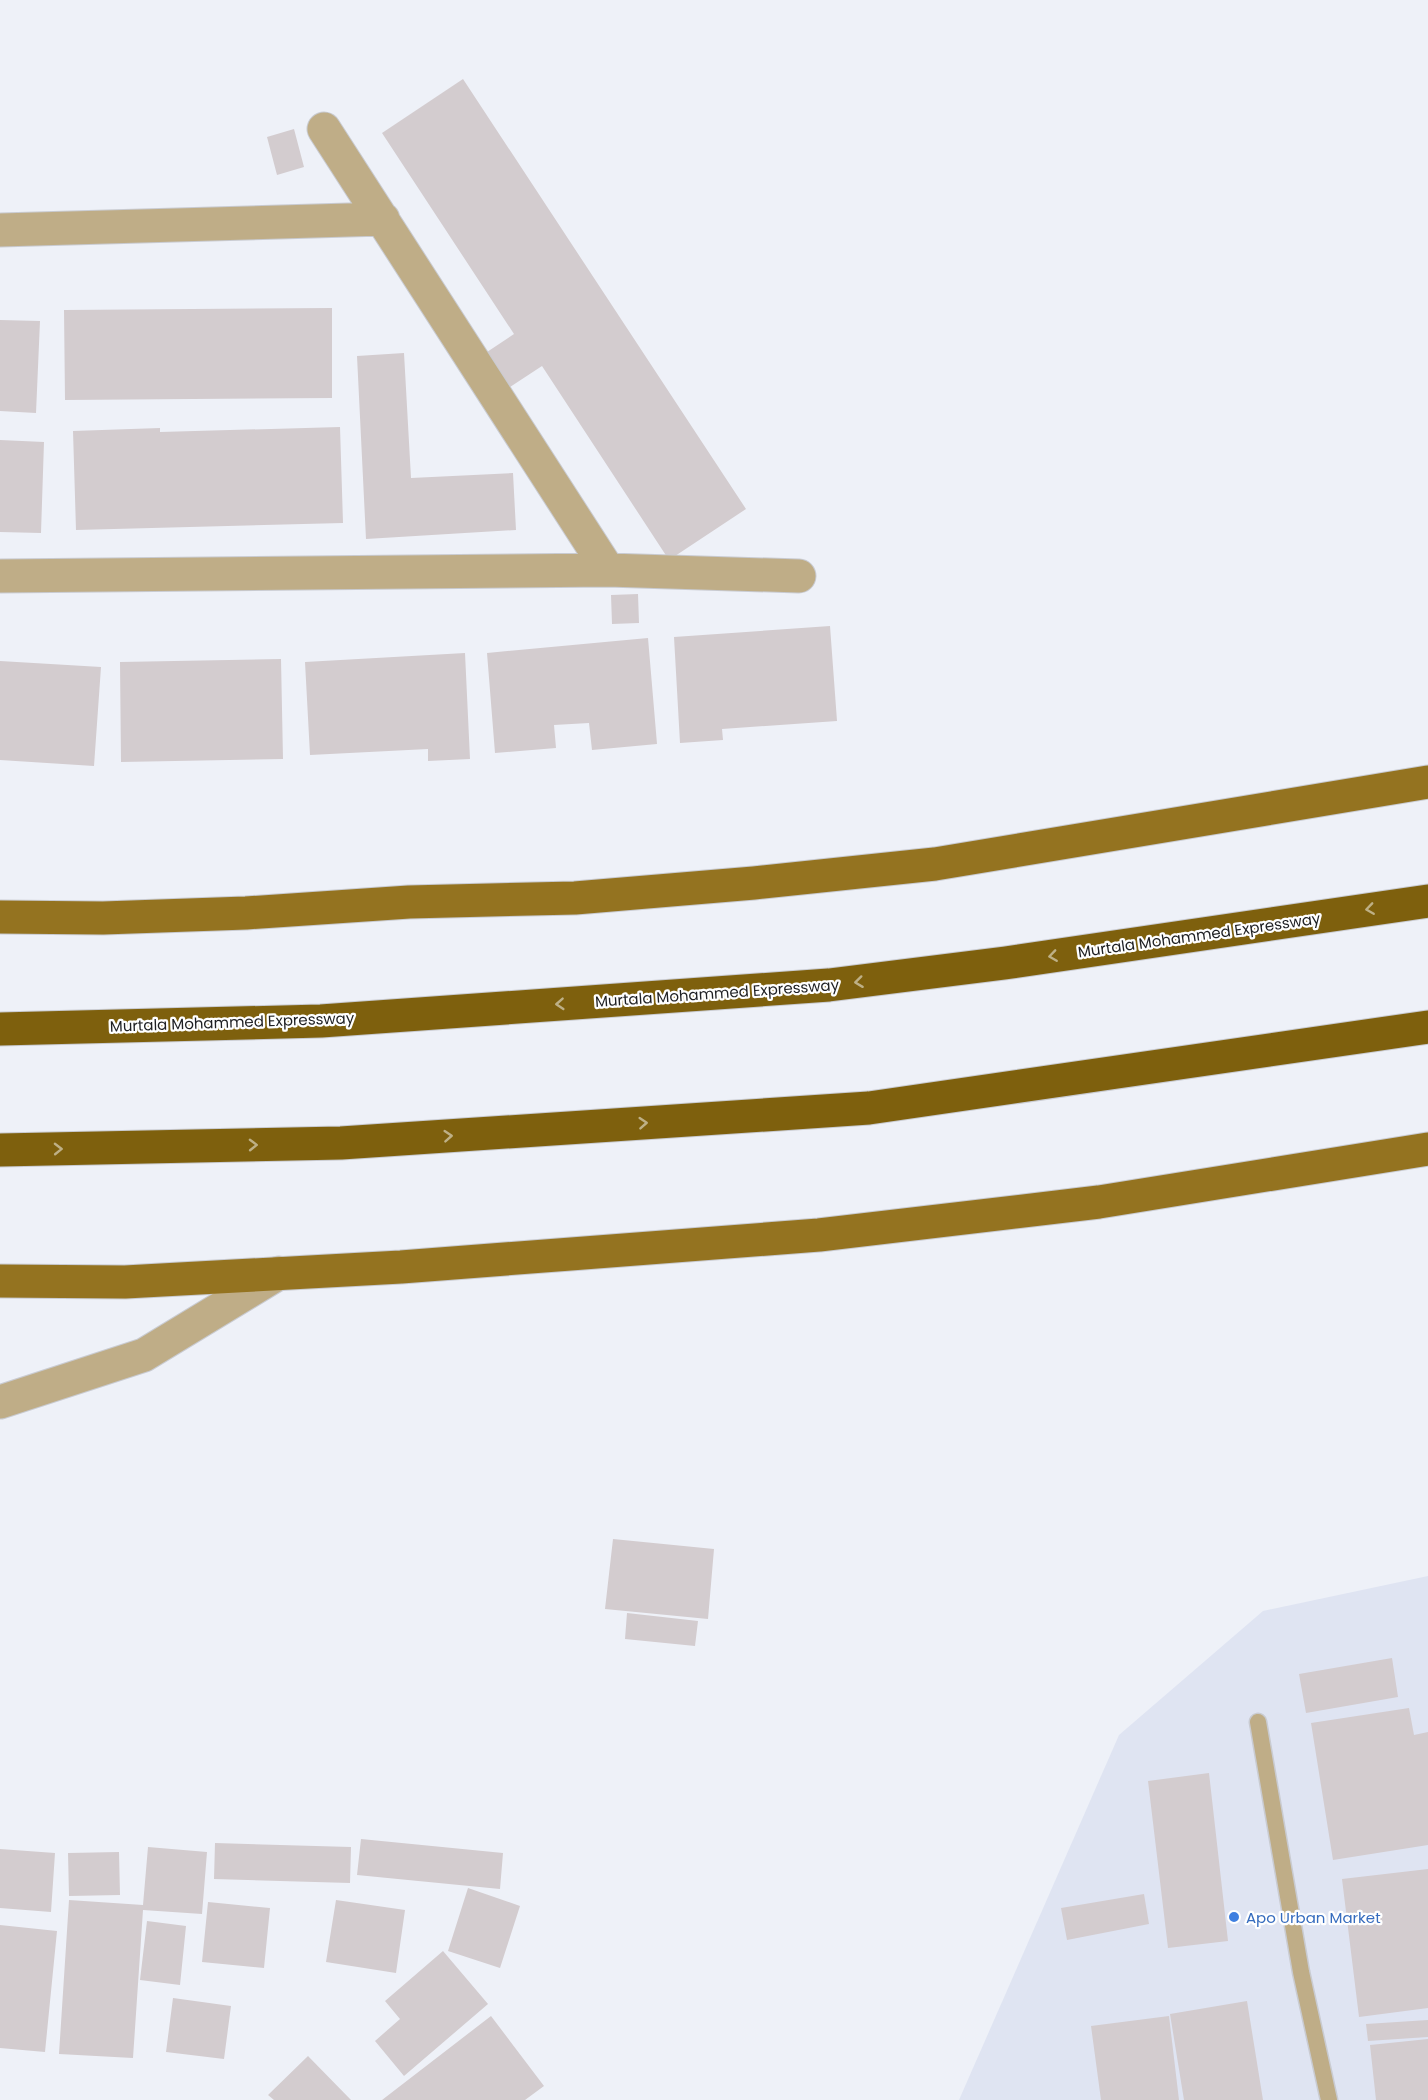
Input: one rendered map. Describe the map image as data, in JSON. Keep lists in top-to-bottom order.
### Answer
{
  "streets": {
    "highway": ["Murtala Mohammed Expressway"]
  },
  "places": ["Apo Urban Market"]
}
